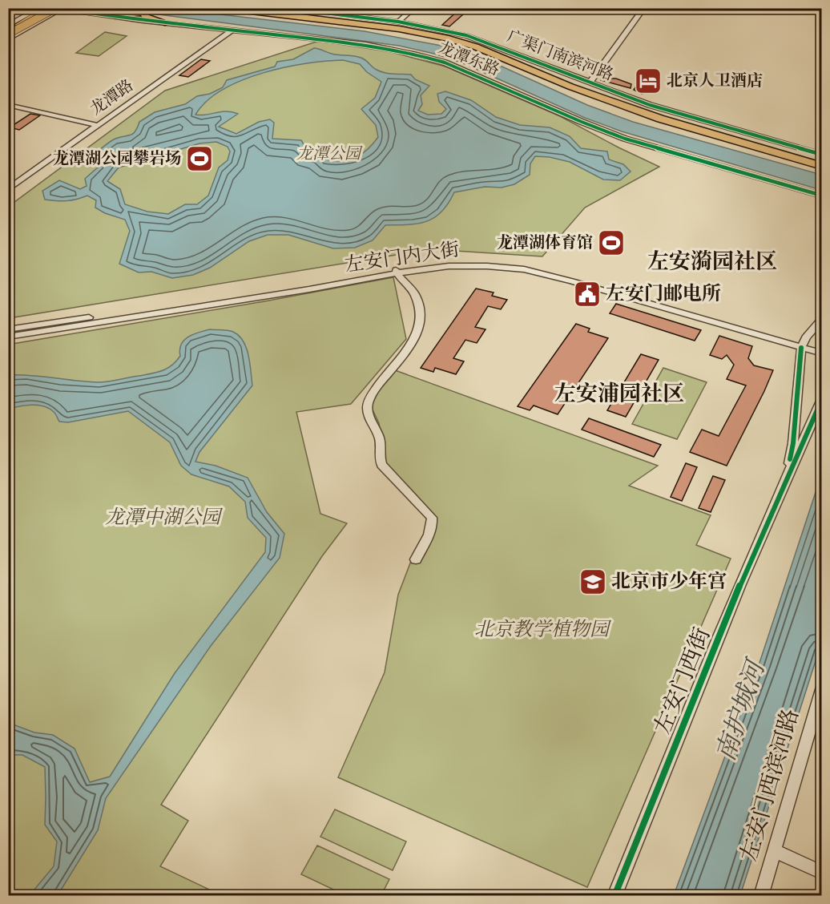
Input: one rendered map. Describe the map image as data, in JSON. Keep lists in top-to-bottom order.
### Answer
{
  "streets": {
    "street": [
      "广渠门南滨河路",
      "龙潭东路",
      "龙潭路",
      "左安门内大街",
      "左安门西街",
      "左安门西滨河路"
    ]
  },
  "crossings": [
    ["龙潭东路", "龙潭路"],
    ["左安门内大街", "左安门西街"]
  ],
  "districts": ["左安漪园社区", "左安浦园社区"],
  "water": ["南护城河"],
  "parks": ["龙潭公园", "龙潭中湖公园", "北京教学植物园"],
  "places": {
    "hotel": ["北京人卫酒店"],
    "sports": ["龙潭湖公园攀岩场", "龙潭湖体育馆"],
    "public building": ["左安门邮电所"],
    "school or university": ["北京市少年宫"]
  }
}
